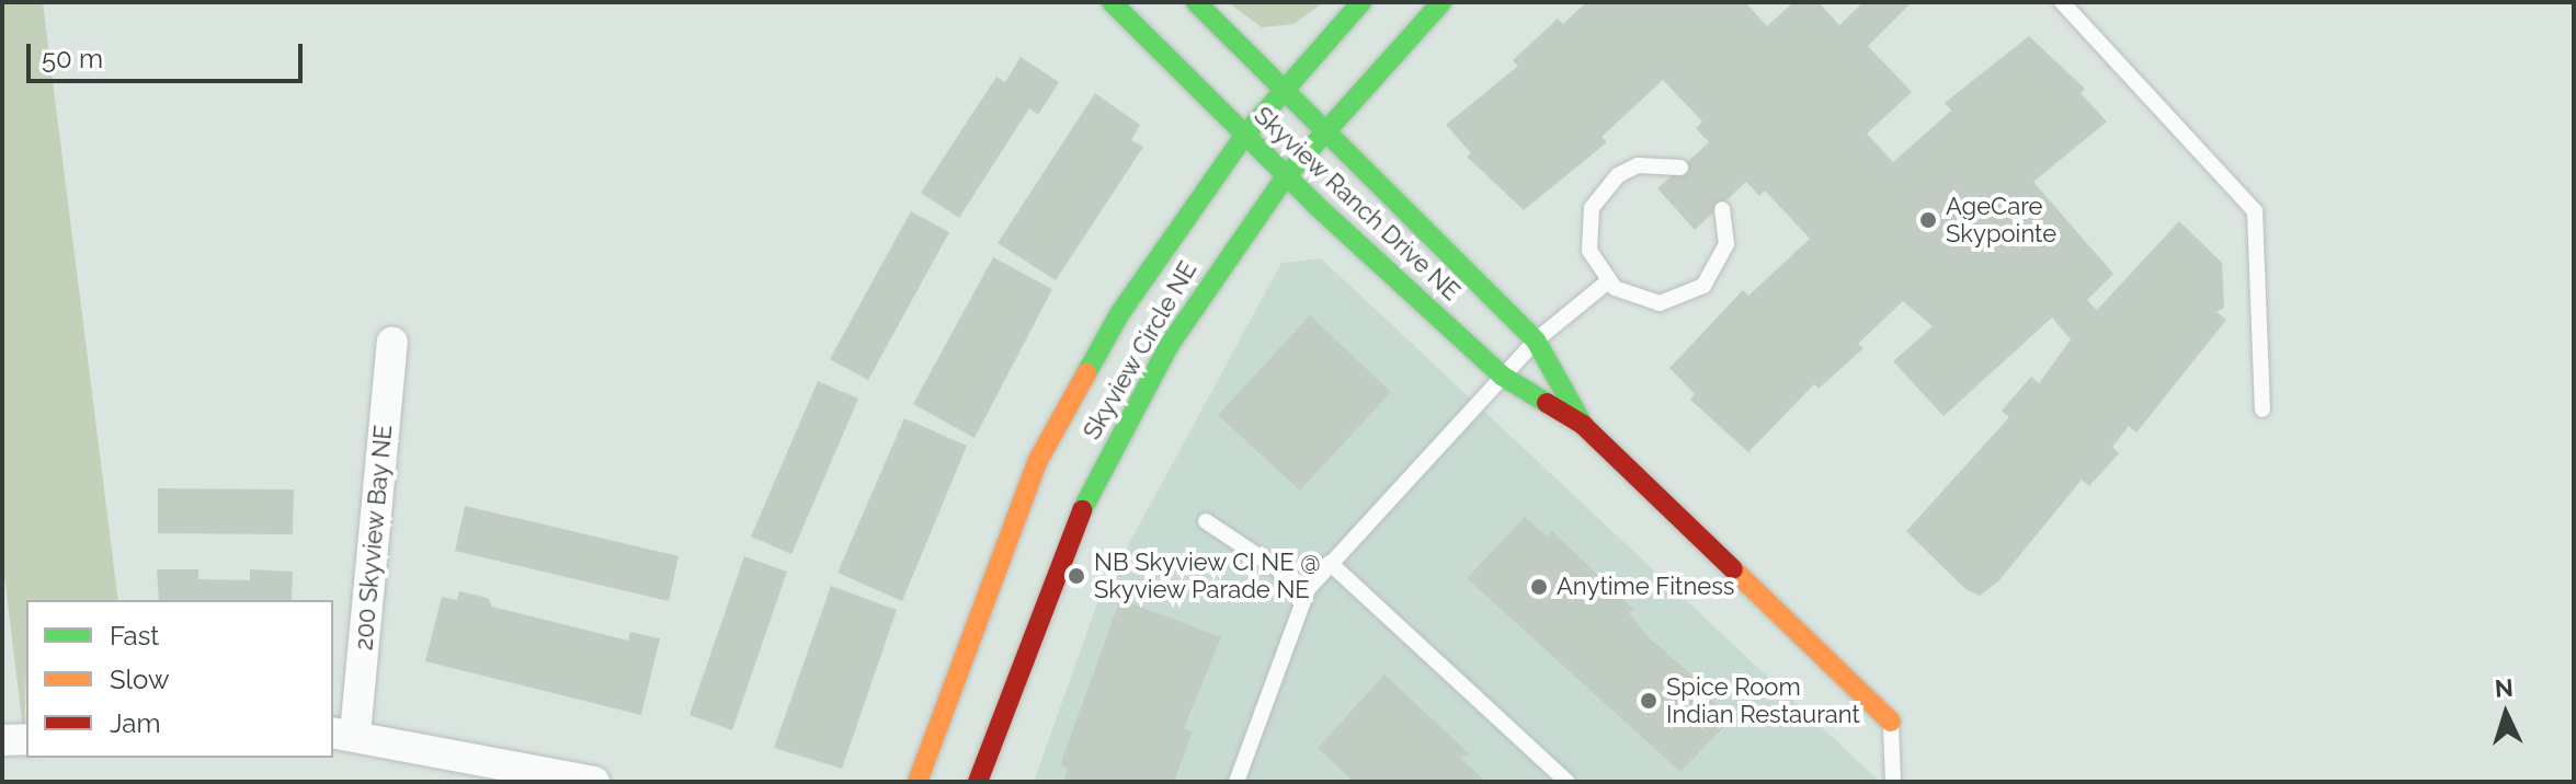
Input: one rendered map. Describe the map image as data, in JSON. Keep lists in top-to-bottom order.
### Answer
{
  "streets": {
    "street": ["Skyview Ranch Drive NE", "Skyview Circle NE", "200 Skyview Bay NE"]
  },
  "crossings": [
    ["Skyview Ranch Drive NE", "Skyview Circle NE"]
  ],
  "places": [
    "AgeCare Skypointe",
    "NB Skyview CI NE @ Skyview Parade NE",
    "Anytime Fitness",
    "Spice Room Indian Restaurant"
  ],
  "legend": ["Fast", "Slow", "Jam"],
  "scale_bar": "50 m",
  "north": "top"
}
